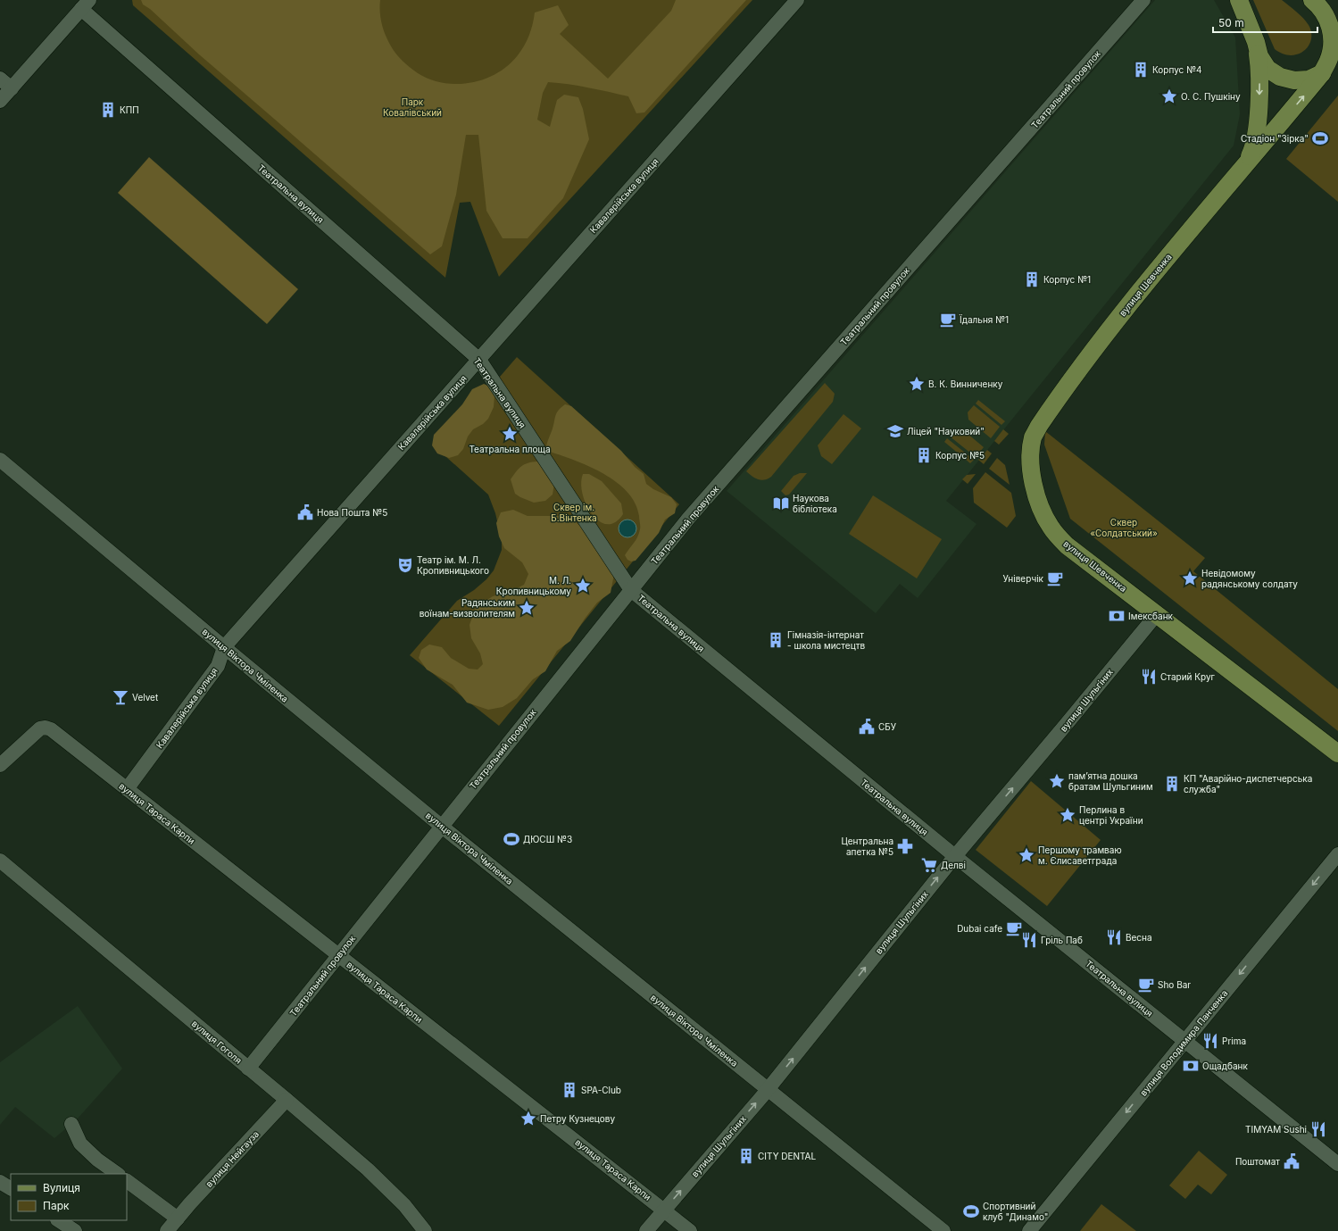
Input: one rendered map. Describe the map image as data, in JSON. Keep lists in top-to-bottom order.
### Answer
{
  "streets": {
    "main road": ["вулиця Шевченка"],
    "street": [
      "Театральний провулок",
      "Театральна вулиця",
      "Кавалерійська вулиця",
      "вулиця Віктора Чміленка",
      "вулиця Шульгіних",
      "вулиця Тараса Карпи",
      "вулиця Гоголя",
      "вулиця Володимира Панченка",
      "вулиця Нейгауза"
    ]
  },
  "crossings": [
    ["Театральний провулок", "Театральна вулиця"],
    ["Театральний провулок", "вулиця Віктора Чміленка"],
    ["Театральний провулок", "вулиця Тараса Карпи"],
    ["Театральний провулок", "вулиця Гоголя"],
    ["Театральна вулиця", "Кавалерійська вулиця"],
    ["Театральна вулиця", "вулиця Шульгіних"],
    ["Театральна вулиця", "вулиця Володимира Панченка"],
    ["Кавалерійська вулиця", "вулиця Віктора Чміленка"],
    ["Кавалерійська вулиця", "вулиця Тараса Карпи"],
    ["вулиця Шевченка", "вулиця Шульгіних"],
    ["вулиця Віктора Чміленка", "вулиця Шульгіних"],
    ["вулиця Шульгіних", "вулиця Тараса Карпи"],
    ["вулиця Гоголя", "вулиця Нейгауза"]
  ],
  "one_way": ["вулиця Шульгіних", "вулиця Володимира Панченка"],
  "parks": ["Парк Ковалівський", "Сквер ім. Б.Вінтенка", "Сквер «Солдатський»"],
  "places": {
    "building": [
      "Корпус №4",
      "КПП",
      "Корпус №1",
      "Корпус №5",
      "Гімназія-інтернат - школа мистецтв",
      "КП \"Аварійно-диспетчерська служба\"",
      "SPA-Club",
      "CITY DENTAL"
    ],
    "place": [
      "О. С. Пушкіну",
      "В. К. Винниченку",
      "Театральна площа",
      "Невідомому радянському солдату",
      "М. Л. Кропивницькому",
      "Радянським воїнам-визволителям",
      "пам’ятна дошка братам Шульгиним",
      "Перлина в центрі України",
      "Першому трамваю м. Єлисаветграда",
      "Петру Кузнецову"
    ],
    "sports": ["Стадіон \"Зірка\"", "ДЮСШ №3", "Спортивний клуб \"Динамо\""],
    "cafe": [
      "Їдальня №1",
      "Універчік",
      "Dubai cafe",
      "Sho Bar"
    ],
    "school or university": ["Ліцей \"Науковий\""],
    "library": ["Наукова бібліотека"],
    "public building": ["Нова Пошта №5", "СБУ", "Поштомат"],
    "theatre": ["Театр ім. М. Л. Кропивницького"],
    "bank": ["Імексбанк", "Ощадбанк"],
    "restaurant": [
      "Старий Круг",
      "Весна",
      "Гріль Паб",
      "Prima",
      "TIMYAM Sushi"
    ],
    "bar": ["Velvet"],
    "pharmacy": ["Центральна апетка №5"],
    "supermarket": ["Делві"]
  },
  "legend": ["Вулиця", "Парк"],
  "scale_bar": "50 m"
}
